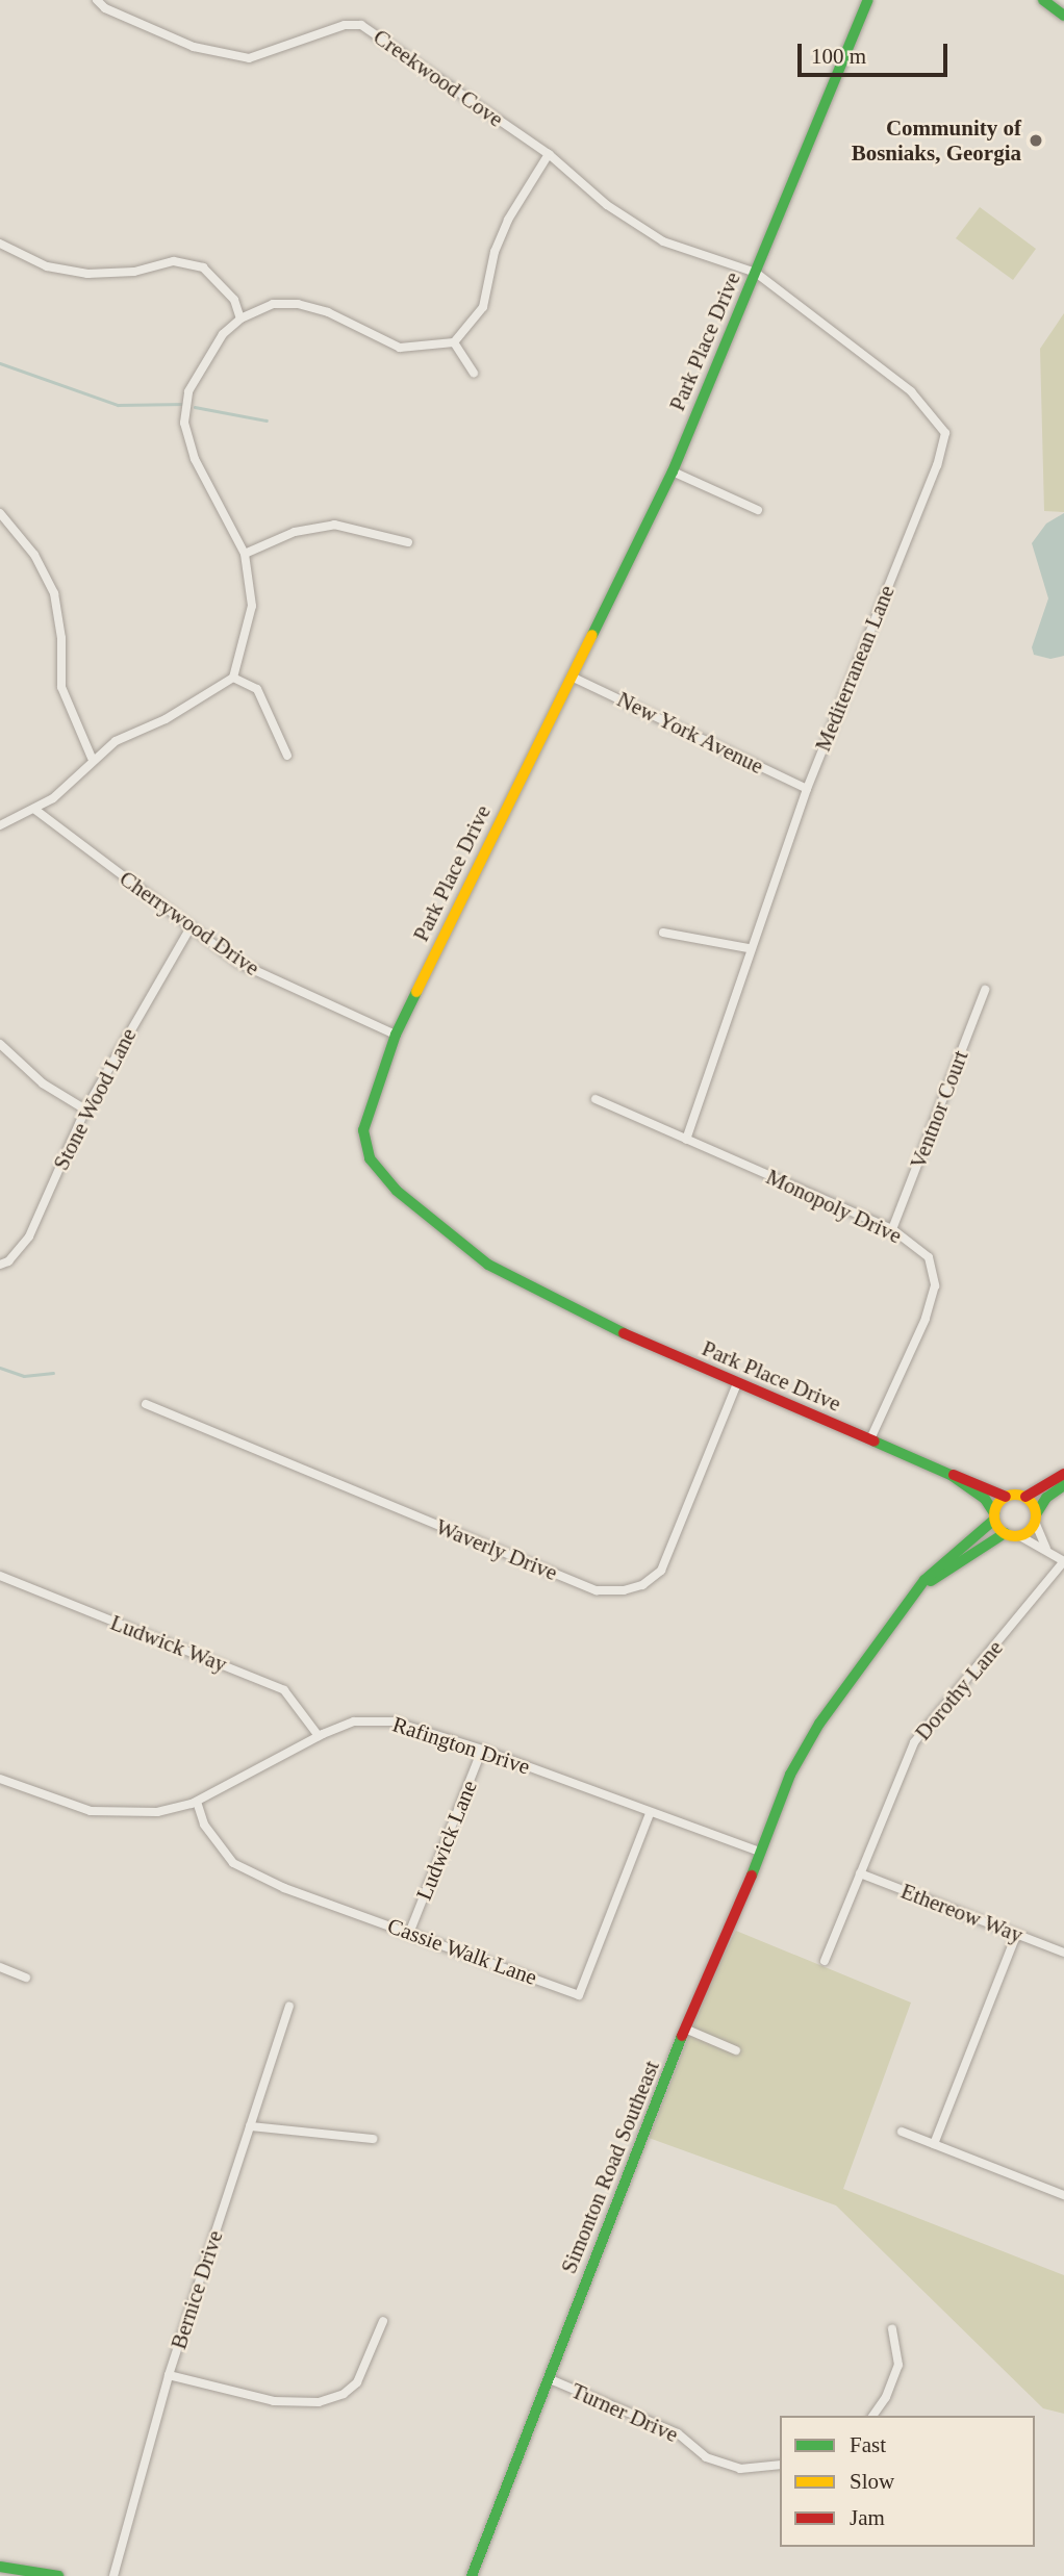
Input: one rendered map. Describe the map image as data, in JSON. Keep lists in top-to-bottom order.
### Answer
{
  "streets": {
    "street": [
      "Creekwood Cove",
      "Park Place Drive",
      "Mediterranean Lane",
      "New York Avenue",
      "Cherrywood Drive",
      "Stone Wood Lane",
      "Ventnor Court",
      "Monopoly Drive",
      "Waverly Drive",
      "Ludwick Way",
      "Dorothy Lane",
      "Rafington Drive",
      "Ludwick Lane",
      "Ethereow Way",
      "Cassie Walk Lane",
      "Simonton Road Southeast",
      "Bernice Drive",
      "Turner Drive"
    ]
  },
  "crossings": [
    ["Creekwood Cove", "Park Place Drive"],
    ["Creekwood Cove", "Mediterranean Lane"],
    ["Park Place Drive", "Mediterranean Lane"],
    ["Park Place Drive", "New York Avenue"],
    ["Park Place Drive", "Cherrywood Drive"],
    ["Park Place Drive", "Monopoly Drive"],
    ["Park Place Drive", "Waverly Drive"],
    ["Park Place Drive", "Simonton Road Southeast"],
    ["Mediterranean Lane", "New York Avenue"],
    ["Mediterranean Lane", "Monopoly Drive"],
    ["Cherrywood Drive", "Stone Wood Lane"],
    ["Ventnor Court", "Monopoly Drive"],
    ["Ludwick Way", "Rafington Drive"],
    ["Dorothy Lane", "Ethereow Way"],
    ["Rafington Drive", "Ludwick Lane"],
    ["Rafington Drive", "Cassie Walk Lane"],
    ["Rafington Drive", "Simonton Road Southeast"],
    ["Ludwick Lane", "Cassie Walk Lane"],
    ["Simonton Road Southeast", "Turner Drive"]
  ],
  "places": ["Community of Bosniaks, Georgia"],
  "legend": ["Fast", "Slow", "Jam"],
  "scale_bar": "100 m"
}
